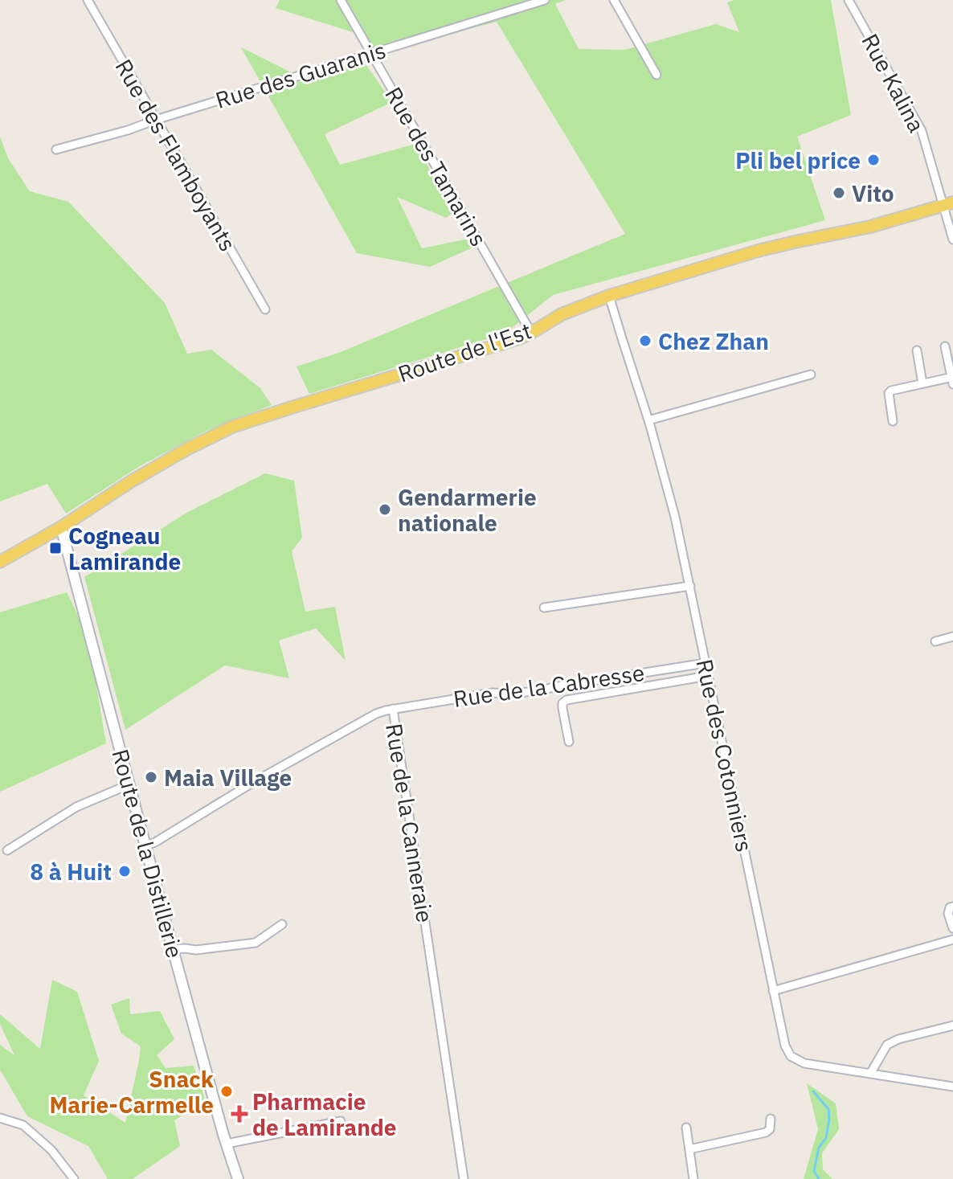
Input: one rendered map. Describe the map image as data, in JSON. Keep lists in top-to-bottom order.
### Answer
{
  "streets": {
    "main road": ["Route de l'Est"],
    "street": [
      "Rue des Guaranis",
      "Rue Kalina",
      "Rue des Flamboyants",
      "Rue des Tamarins",
      "Rue de la Cabresse",
      "Rue des Cotonniers",
      "Rue de la Canneraie",
      "Route de la Distillerie"
    ]
  },
  "crossings": [
    ["Rue des Guaranis", "Rue des Flamboyants"],
    ["Rue des Guaranis", "Rue des Tamarins"],
    ["Rue Kalina", "Route de l'Est"],
    ["Rue des Tamarins", "Route de l'Est"],
    ["Route de l'Est", "Rue des Cotonniers"],
    ["Route de l'Est", "Route de la Distillerie"],
    ["Rue de la Cabresse", "Rue des Cotonniers"],
    ["Rue de la Cabresse", "Rue de la Canneraie"],
    ["Rue de la Canneraie", "Route de la Distillerie"]
  ],
  "places": {
    "other": [
      "Pli bel price",
      "Vito",
      "Chez Zhan",
      "Gendarmerie nationale",
      "Maia Village",
      "8 à Huit",
      "Snack Marie-Carmelle"
    ],
    "transit": ["Cogneau Lamirande"],
    "health": ["Pharmacie de Lamirande"]
  }
}
